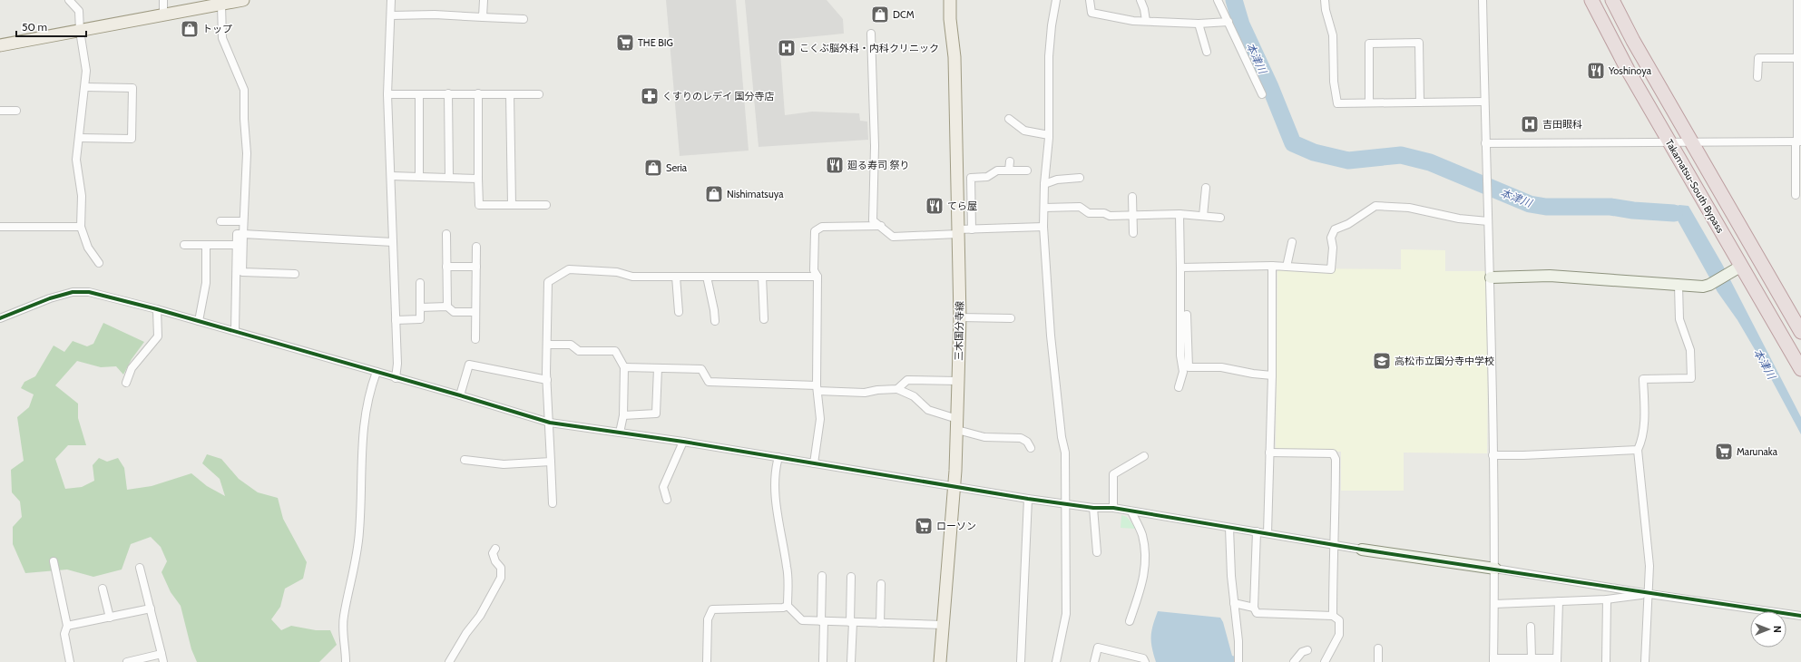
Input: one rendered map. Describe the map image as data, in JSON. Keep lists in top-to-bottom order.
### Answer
{
  "streets": {
    "highway": ["Takamatsu-South Bypass"],
    "main road": ["三木国分寺線"]
  },
  "water": ["本津川"],
  "places": {
    "shop": [
      "DCM",
      "トップ",
      "Seria",
      "Nishimatsuya"
    ],
    "supermarket": ["THE BIG", "Marunaka", "ローソン"],
    "hospital": ["こくぶ脳外科・内科クリニック", "吉田眼科"],
    "restaurant": ["Yoshinoya", "廻る寿司 祭り", "てら屋"],
    "pharmacy": ["くすりのレデイ 国分寺店"],
    "school or university": ["高松市立国分寺中学校"]
  },
  "scale_bar": "50 m",
  "north": "right"
}
